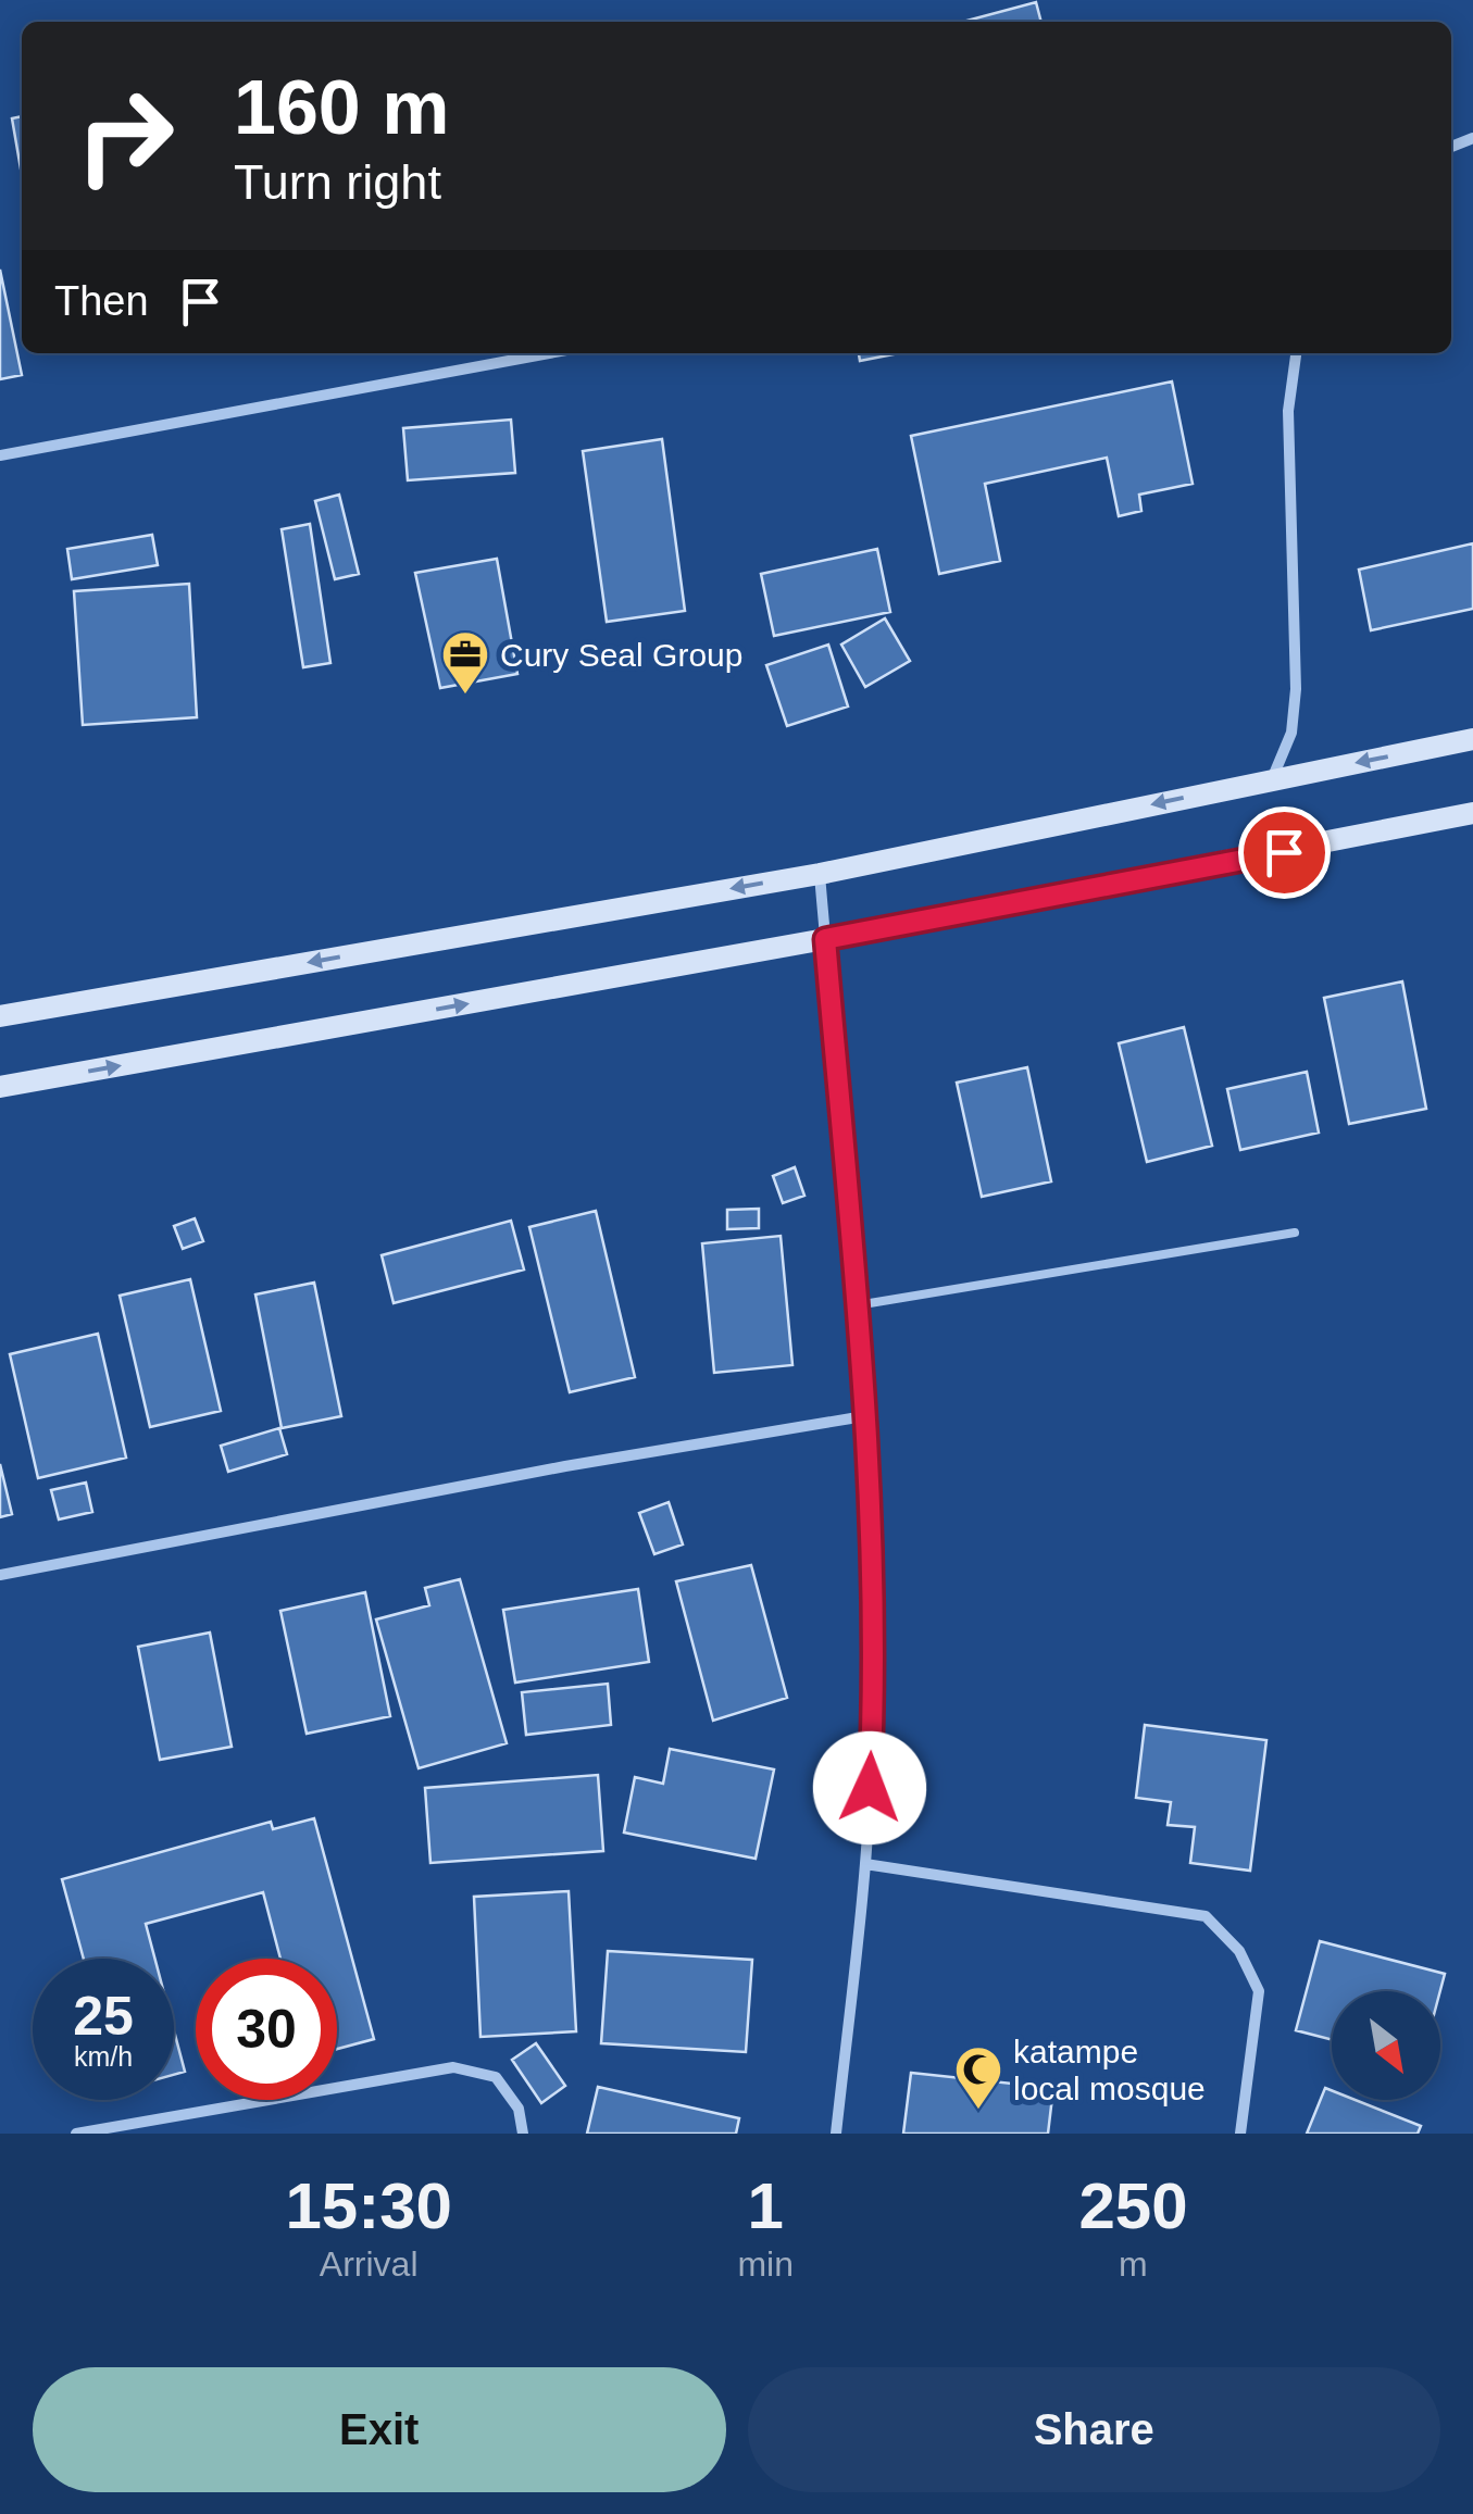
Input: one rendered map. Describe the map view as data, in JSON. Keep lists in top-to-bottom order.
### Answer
{
  "places": {
    "office": ["Cury Seal Group"],
    "mosque": ["katampe local mosque"]
  },
  "north": "bottom right",
  "page": {
    "turn": ["160 m", "Turn right"],
    "then": "Then",
    "speed": "25 km/h",
    "limit": "30",
    "eta": [
      "15:30",
      "Arrival",
      "1",
      "min",
      "250",
      "m"
    ],
    "buttons": ["Exit", "Share"]
  }
}
